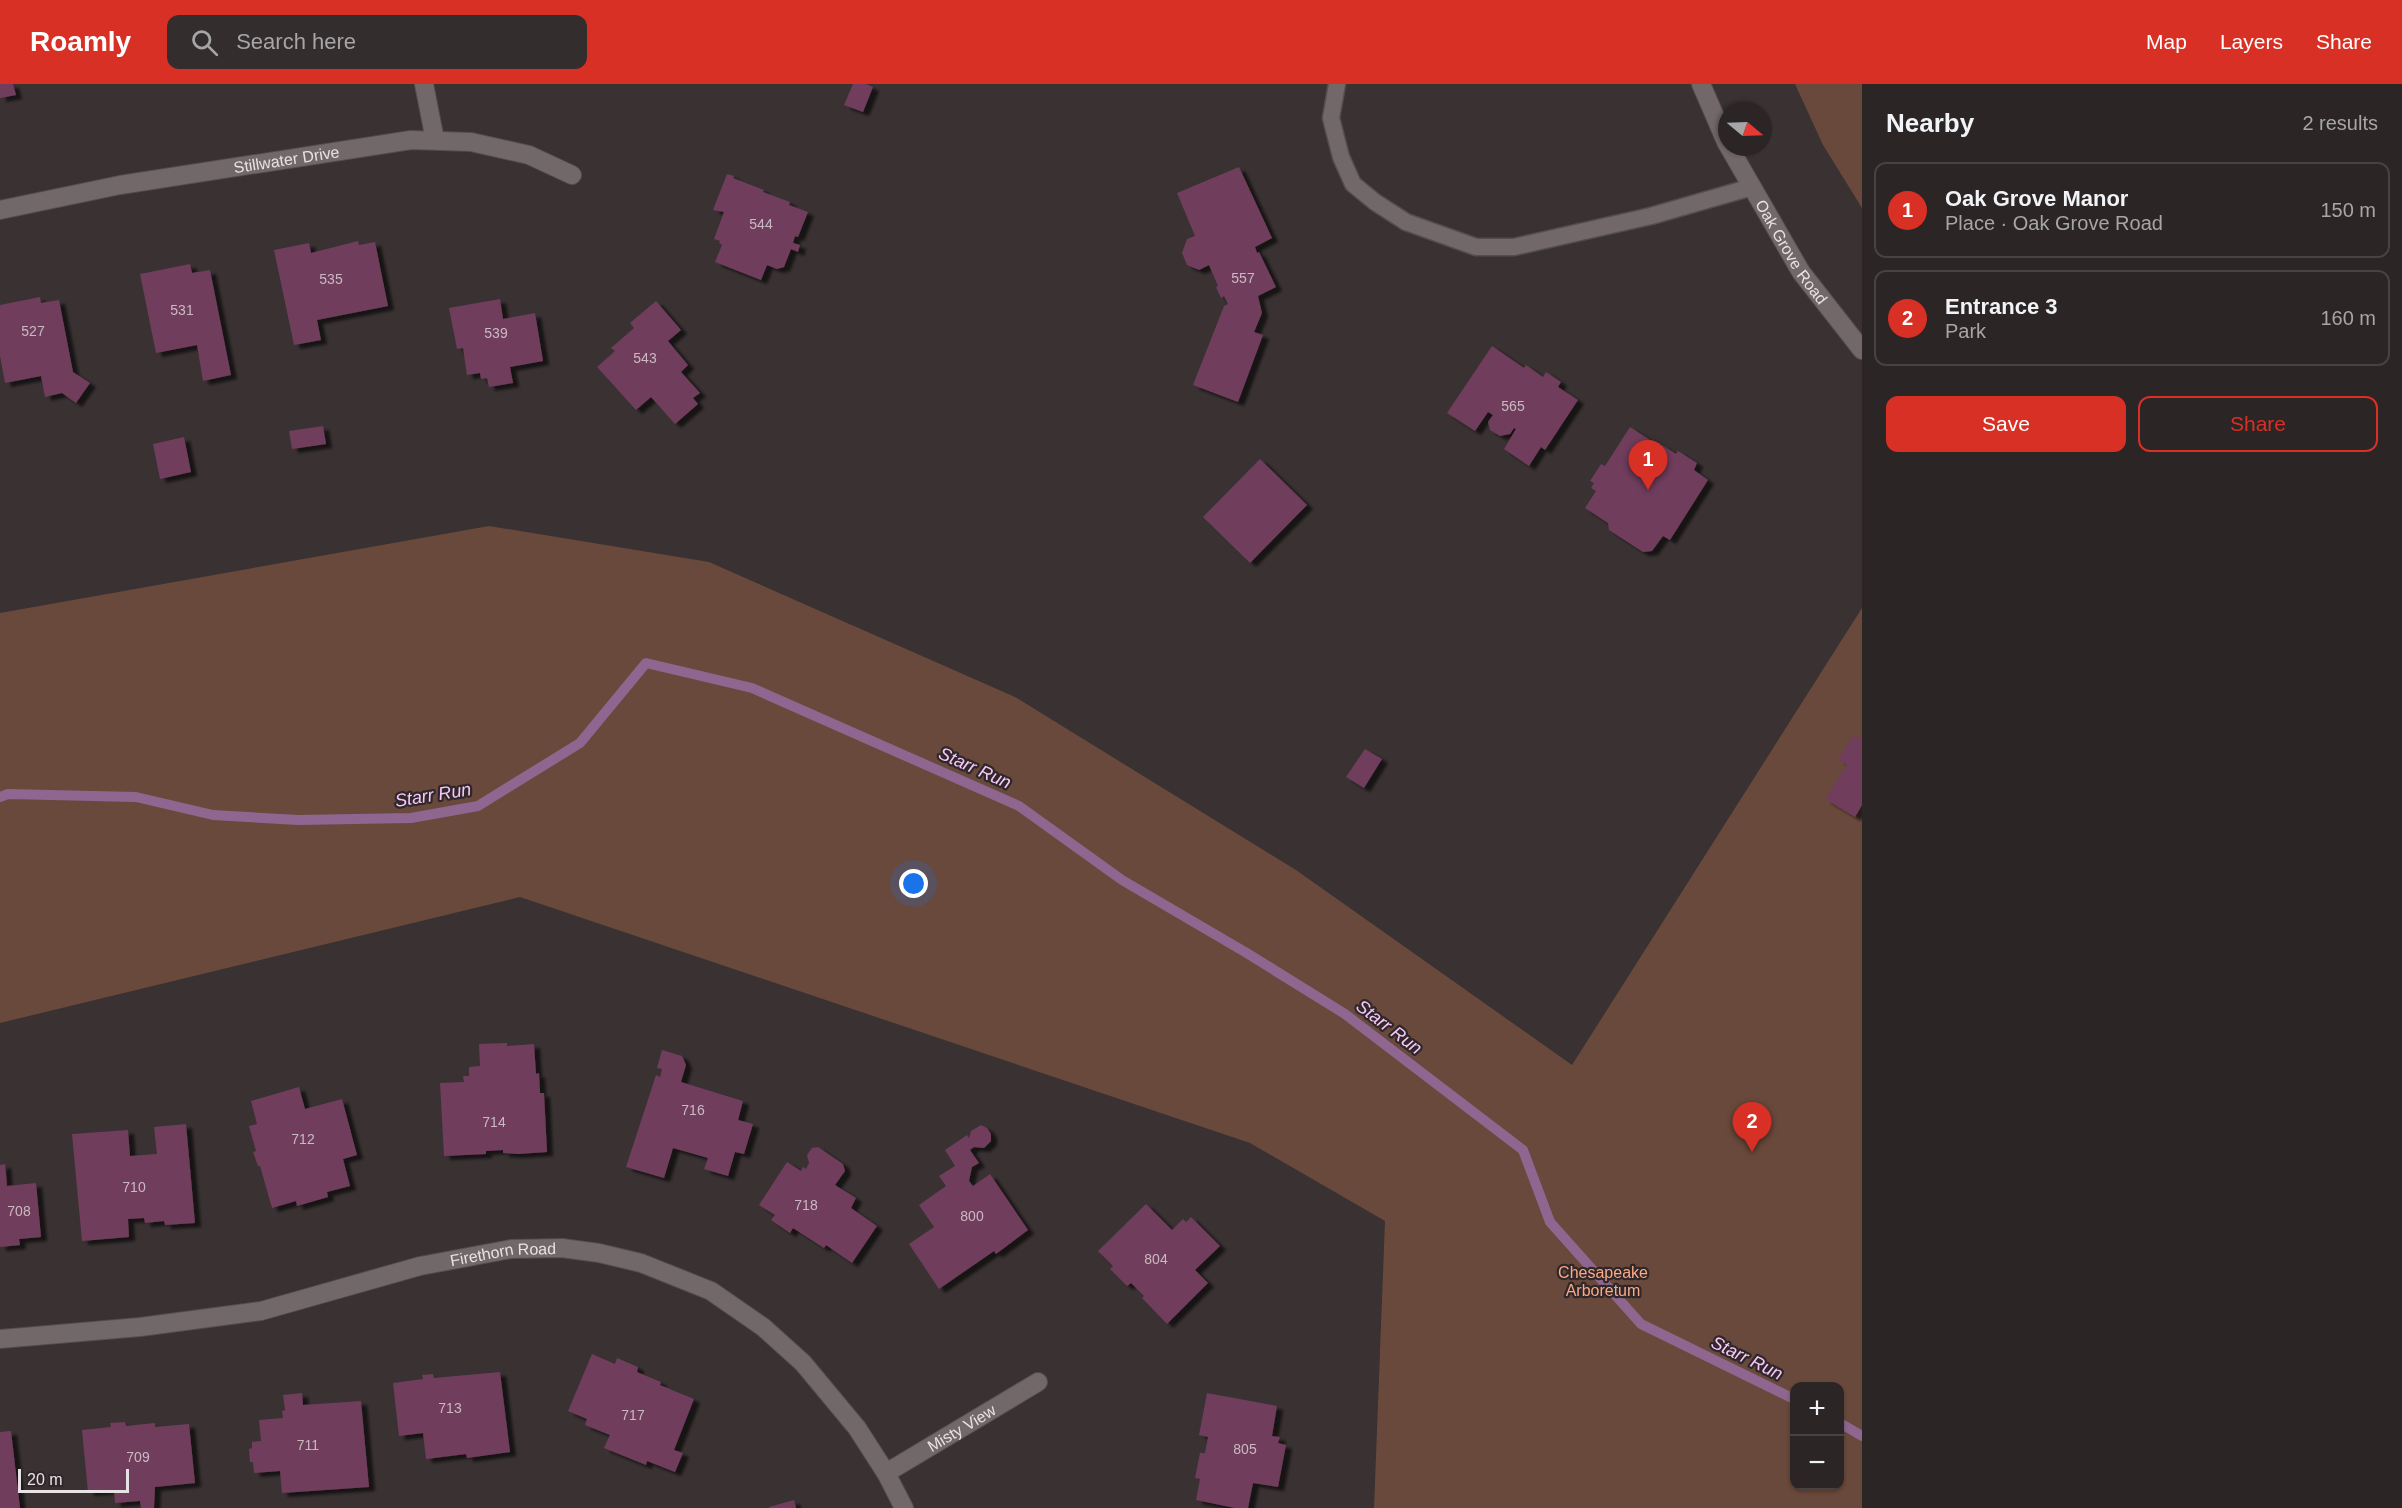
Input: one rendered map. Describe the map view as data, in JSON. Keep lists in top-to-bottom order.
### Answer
{
  "streets": {
    "street": [
      "Stillwater Drive",
      "Oak Grove Road",
      "Firethorn Road",
      "Misty View"
    ]
  },
  "crossings": [
    ["Firethorn Road", "Misty View"]
  ],
  "water": ["Starr Run"],
  "parks": ["Chesapeake Arboretum"],
  "house_numbers": [
    "544",
    "557",
    "535",
    "531",
    "527",
    "539",
    "543",
    "565",
    "716",
    "714",
    "712",
    "710",
    "718",
    "708",
    "800",
    "804",
    "713",
    "717",
    "711",
    "805",
    "709"
  ],
  "scale_bar": "20 m",
  "north": "right",
  "page": {
    "header": "Roamly",
    "search": "Search here",
    "nav": ["Map", "Layers", "Share"],
    "heading": ["Nearby", "2 results"],
    "list": [
      {
        "mark": "1",
        "name": "Oak Grove Manor",
        "note": "Place · Oak Grove Road",
        "value": "150 m"
      },
      {
        "mark": "2",
        "name": "Entrance 3",
        "note": "Park",
        "value": "160 m"
      }
    ],
    "buttons": ["Save", "Share"],
    "pins": ["1", "2"],
    "map_buttons": ["+", "−"],
    "scale": "20 m"
  }
}
